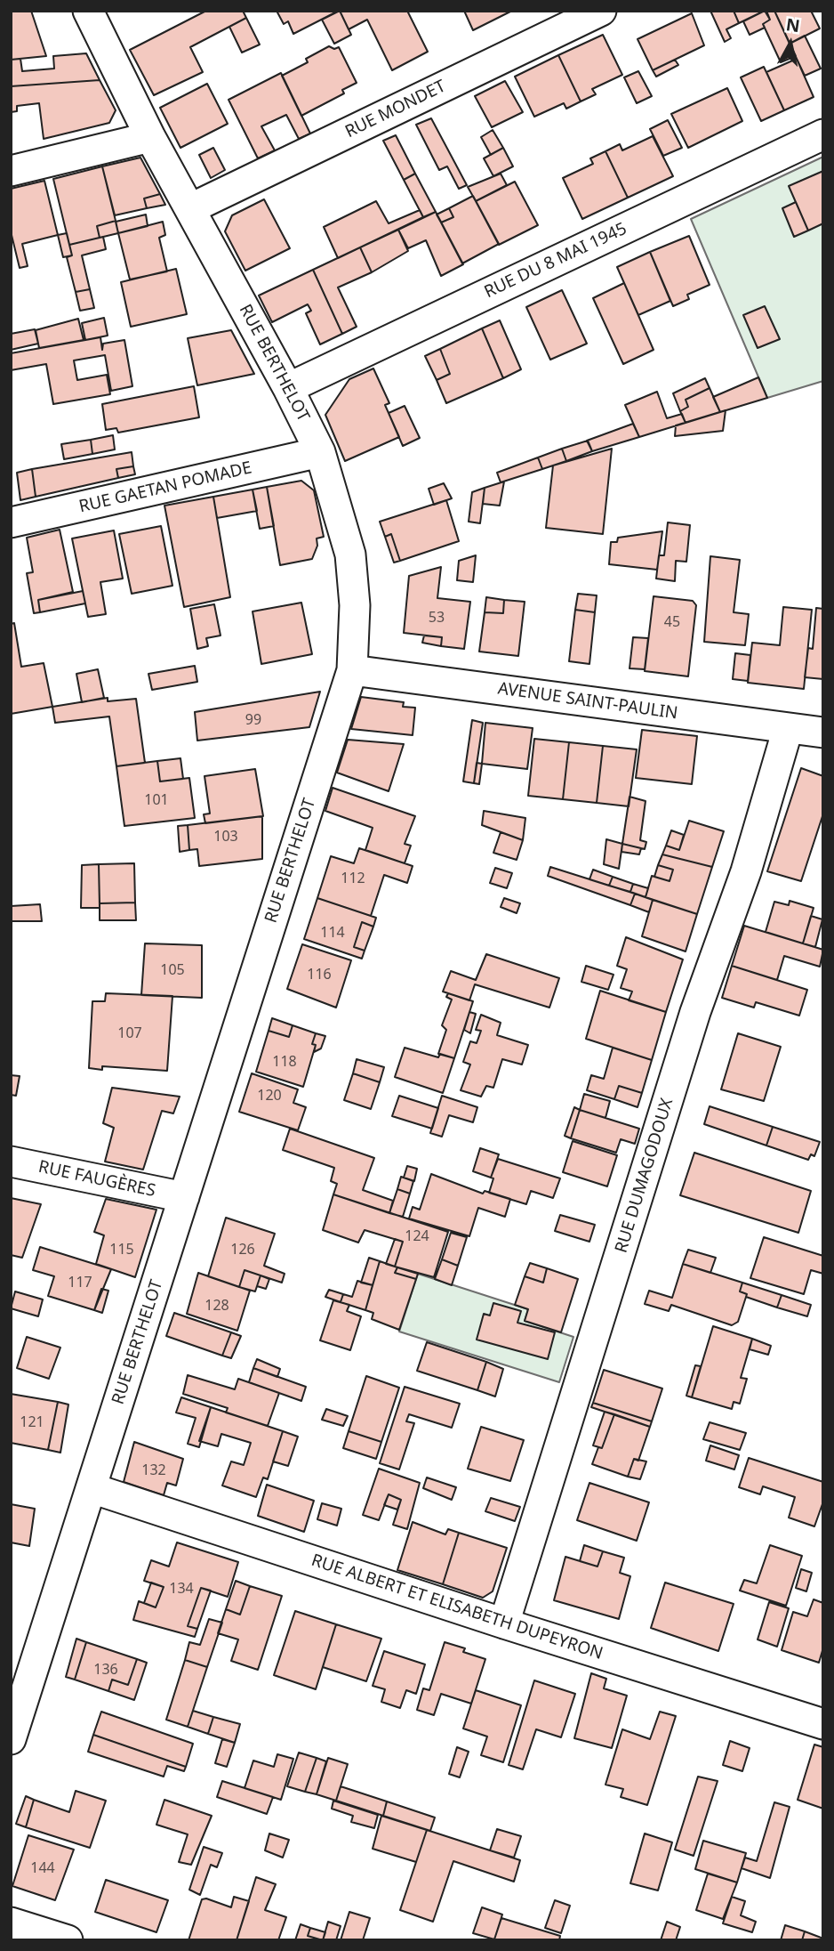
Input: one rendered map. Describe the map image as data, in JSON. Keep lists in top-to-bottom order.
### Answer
{
  "streets": {
    "street": [
      "RUE MONDET",
      "RUE DU 8 MAI 1945",
      "RUE BERTHELOT",
      "RUE GAETAN POMADE",
      "AVENUE SAINT-PAULIN",
      "RUE DUMAGODOUX",
      "RUE FAUGÈRES",
      "RUE ALBERT ET ELISABETH DUPEYRON"
    ]
  },
  "crossings": [
    ["RUE MONDET", "RUE BERTHELOT"],
    ["RUE DU 8 MAI 1945", "RUE BERTHELOT"],
    ["RUE BERTHELOT", "RUE GAETAN POMADE"],
    ["RUE BERTHELOT", "AVENUE SAINT-PAULIN"],
    ["RUE BERTHELOT", "RUE FAUGÈRES"],
    ["RUE BERTHELOT", "RUE ALBERT ET ELISABETH DUPEYRON"],
    ["AVENUE SAINT-PAULIN", "RUE DUMAGODOUX"],
    ["RUE DUMAGODOUX", "RUE ALBERT ET ELISABETH DUPEYRON"]
  ],
  "house_numbers": [
    "53",
    "45",
    "99",
    "101",
    "103",
    "112",
    "114",
    "105",
    "116",
    "107",
    "118",
    "120",
    "124",
    "115",
    "126",
    "117",
    "128",
    "121",
    "132",
    "134",
    "136",
    "144"
  ],
  "north": "top"
}
